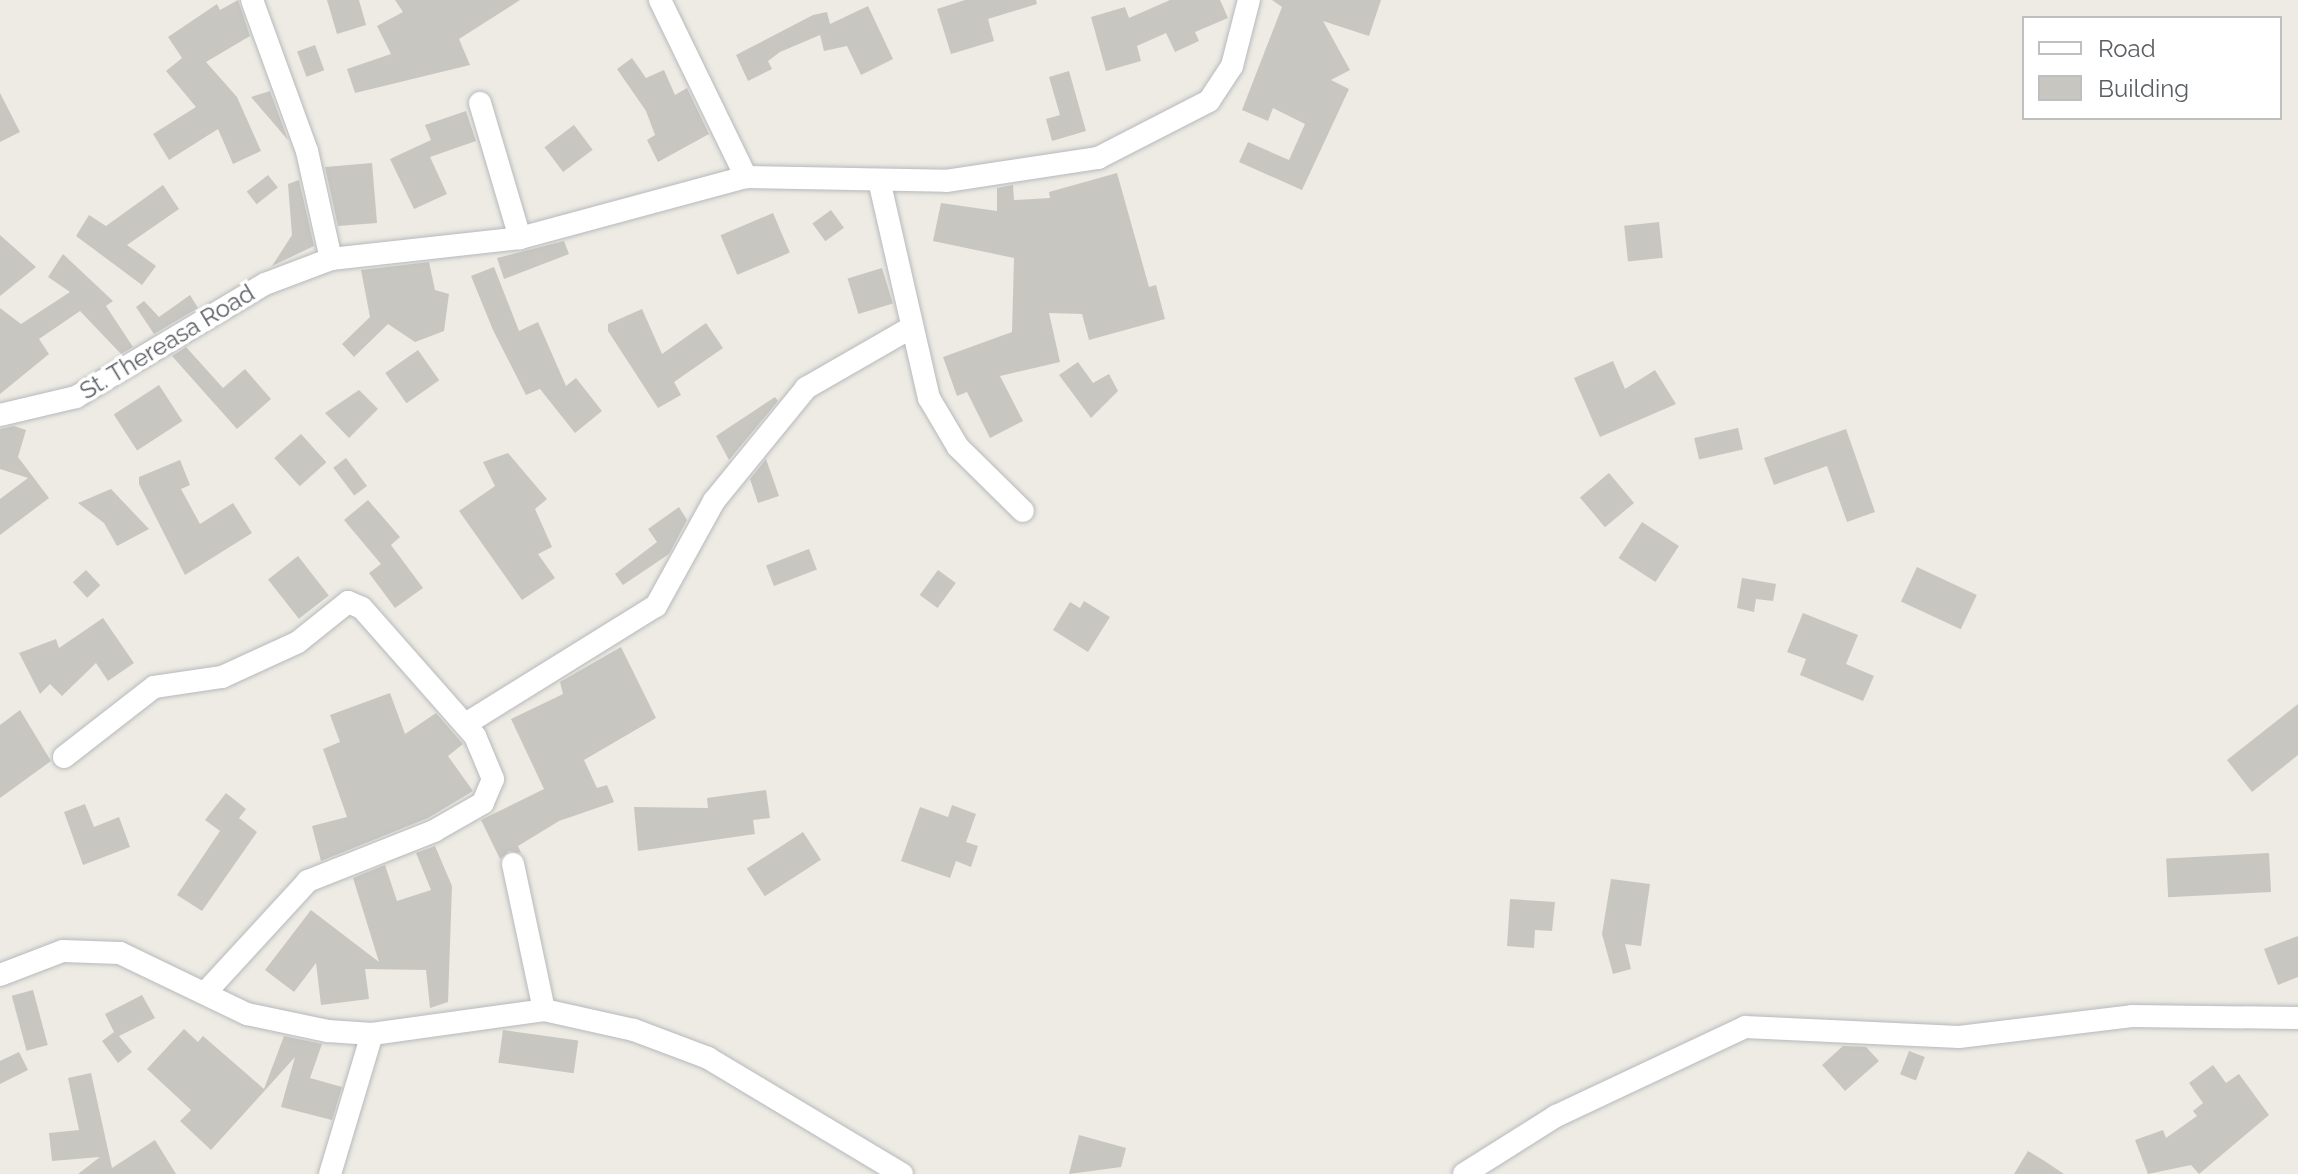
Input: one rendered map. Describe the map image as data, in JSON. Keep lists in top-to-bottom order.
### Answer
{
  "streets": {
    "street": ["St. Thereasa Road"]
  },
  "legend": ["Road", "Building"]
}
